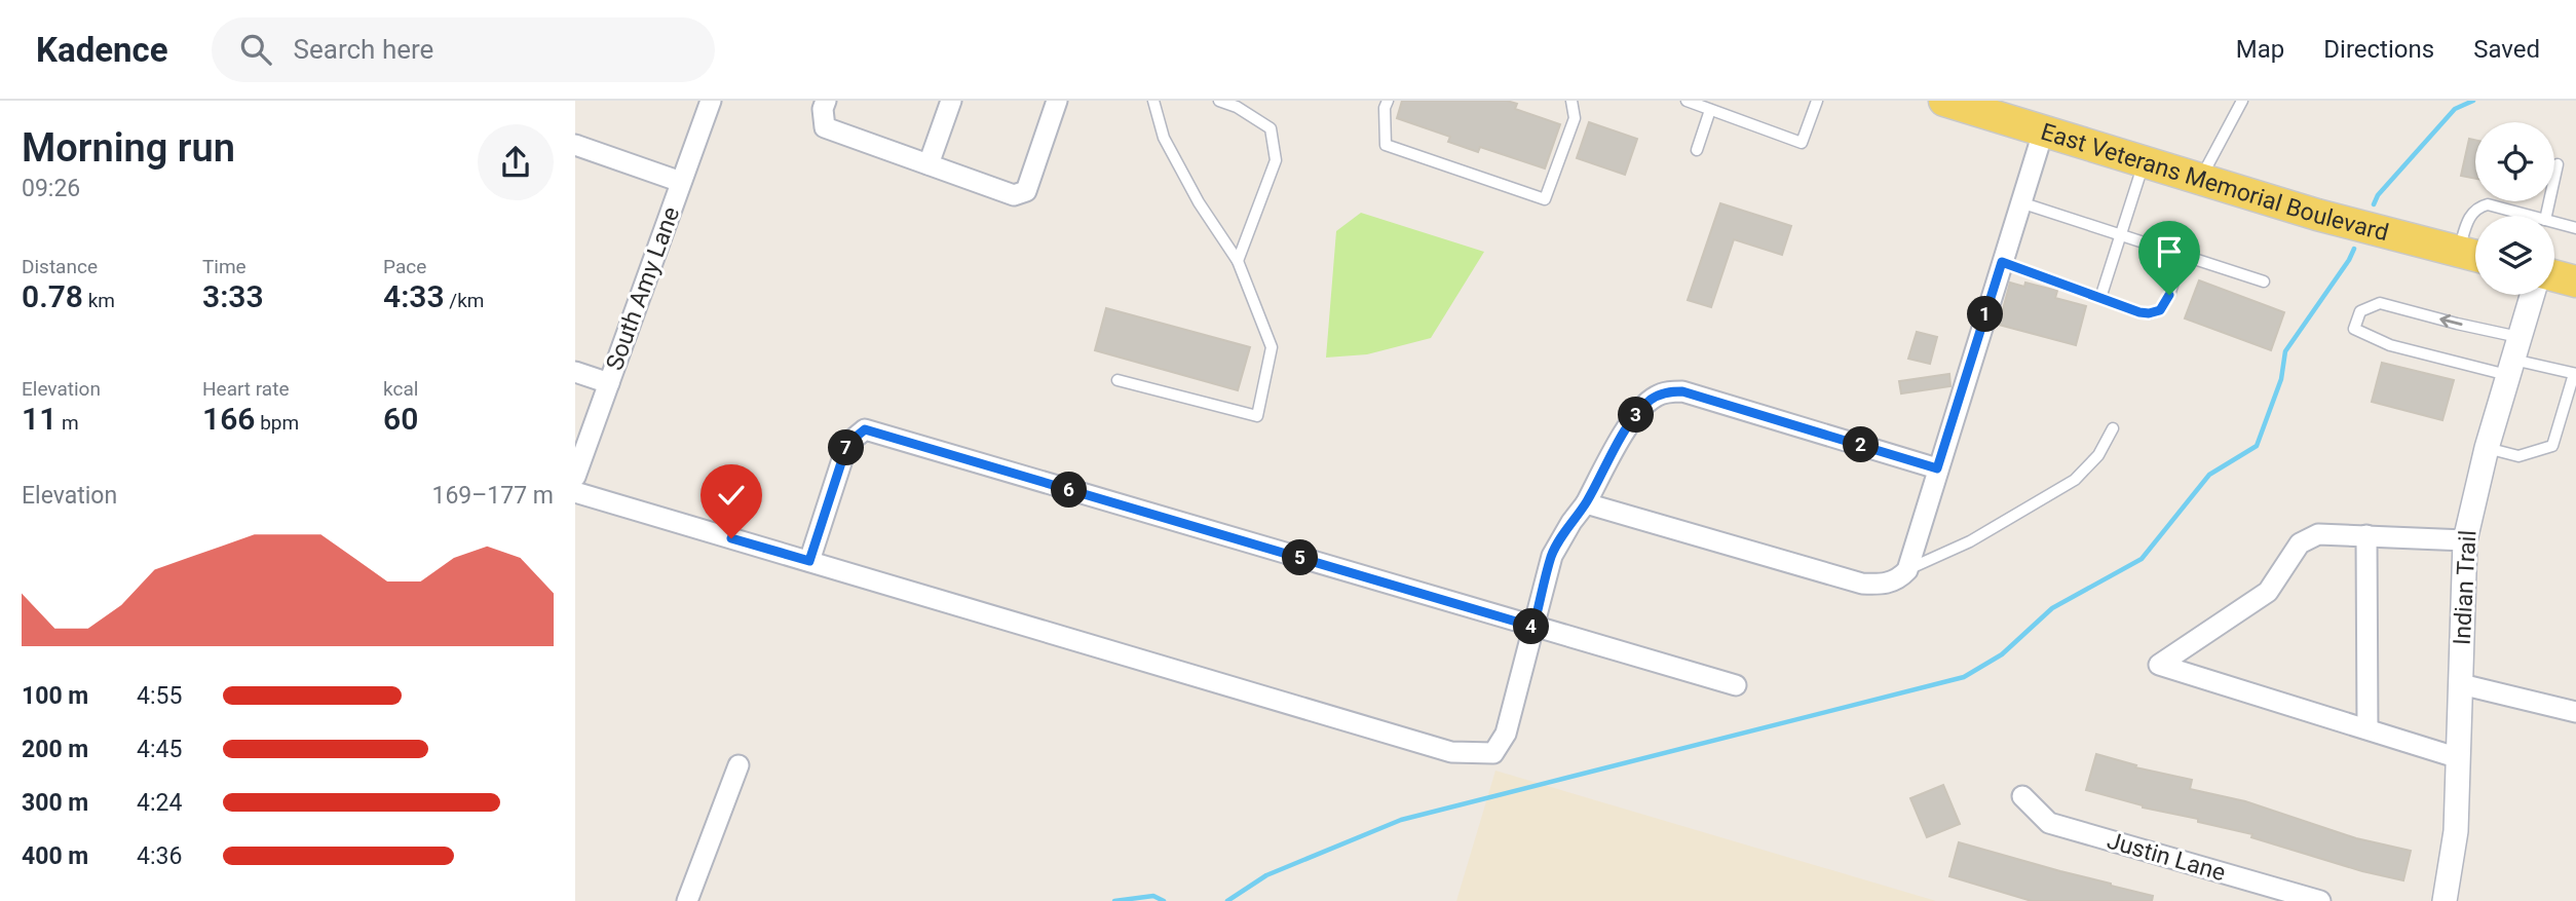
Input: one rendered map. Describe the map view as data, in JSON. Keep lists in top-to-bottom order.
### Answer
{
  "streets": {
    "main road": ["East Veterans Memorial Boulevard"],
    "street": ["South Amy Lane", "Indian Trail", "Justin Lane"]
  },
  "page": {
    "header": "Kadence",
    "search": "Search here",
    "nav": ["Map", "Directions", "Saved"],
    "heading": ["Morning run", "09:26"],
    "stats": [
      ["Distance", "0.78 km"],
      ["Time", "3:33"],
      ["Pace", "4:33 /km"],
      ["Elevation", "11 m"],
      ["Heart rate", "166 bpm"],
      ["kcal", "60"]
    ],
    "pins": [
      "1",
      "3",
      "2",
      "7",
      "6",
      "5",
      "4"
    ],
    "chart": ["Elevation", "169–177 m"],
    "list": [
      {
        "name": "100 m",
        "note": "4:55"
      },
      {
        "name": "200 m",
        "note": "4:45"
      },
      {
        "name": "300 m",
        "note": "4:24"
      },
      {
        "name": "400 m",
        "note": "4:36"
      }
    ]
  }
}
